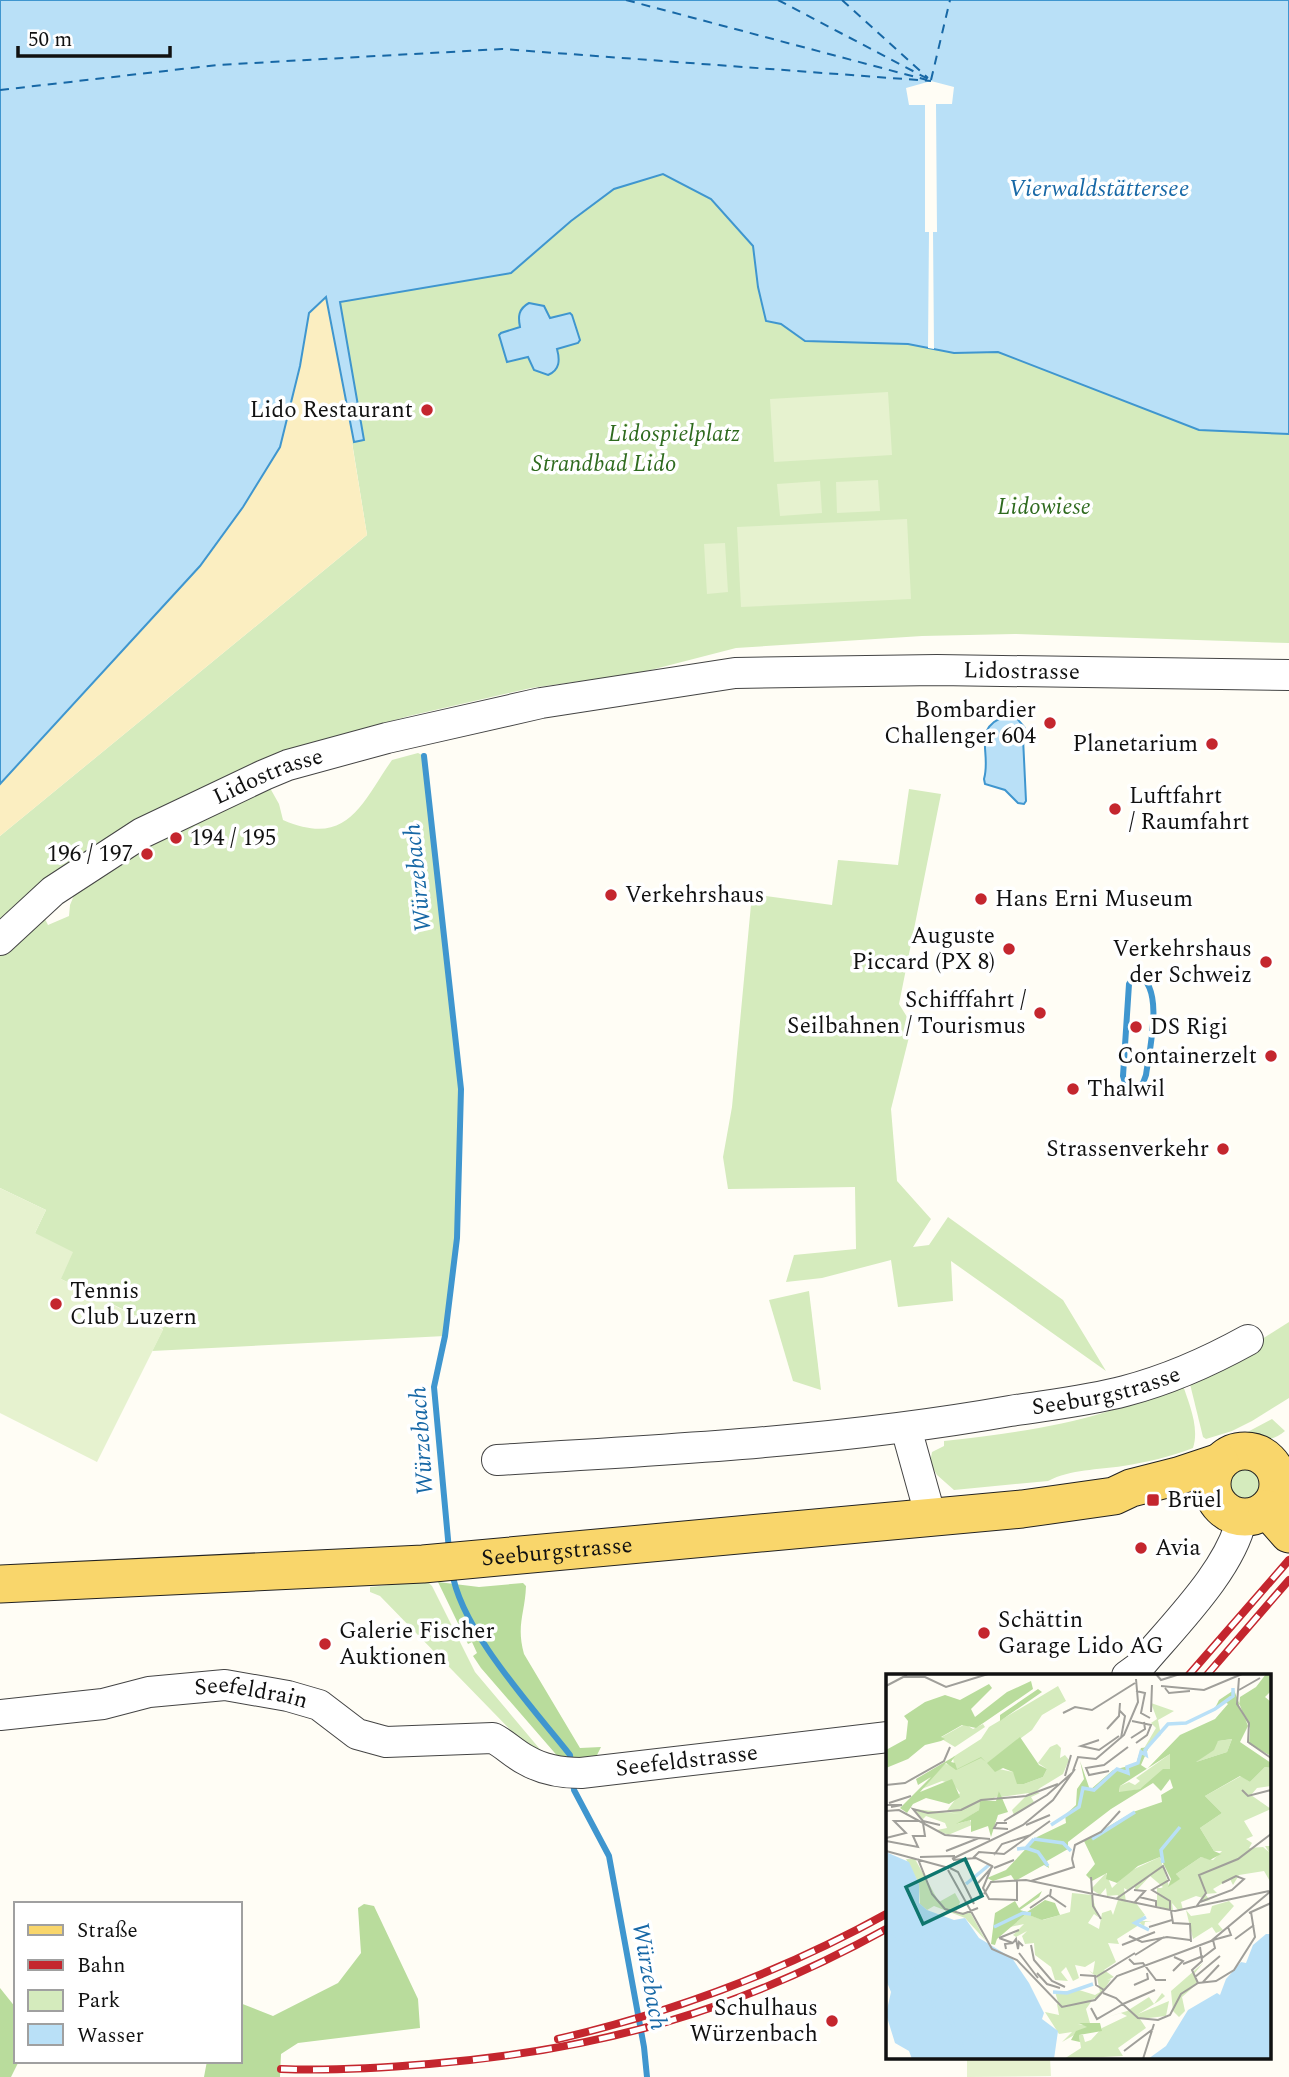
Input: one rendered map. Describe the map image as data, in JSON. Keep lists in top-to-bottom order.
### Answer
{
  "streets": {
    "main road": ["Seeburgstrasse"],
    "street": ["Lidostrasse", "Seefeldrain", "Seefeldstrasse"]
  },
  "crossings": [
    ["Seefeldrain", "Seefeldstrasse"]
  ],
  "water": ["Vierwaldstättersee", "Würzebach"],
  "parks": ["Lidospielplatz", "Strandbad Lido", "Lidowiese"],
  "places": {
    "other": [
      "Lido Restaurant",
      "Bombardier Challenger 604",
      "Planetarium",
      "Luftfahrt / Raumfahrt",
      "194 / 195",
      "196 / 197",
      "Verkehrshaus",
      "Hans Erni Museum",
      "Auguste Piccard (PX 8)",
      "Verkehrshaus der Schweiz",
      "Schifffahrt / Seilbahnen / Tourismus",
      "DS Rigi",
      "Containerzelt",
      "Thalwil",
      "Strassenverkehr",
      "Tennis Club Luzern",
      "Avia",
      "Schättin Garage Lido AG",
      "Galerie Fischer Auktionen",
      "Schulhaus Würzenbach"
    ],
    "transit": ["Brüel"]
  },
  "legend": [
    "Straße",
    "Bahn",
    "Park",
    "Wasser"
  ],
  "scale_bar": "50 m"
}
